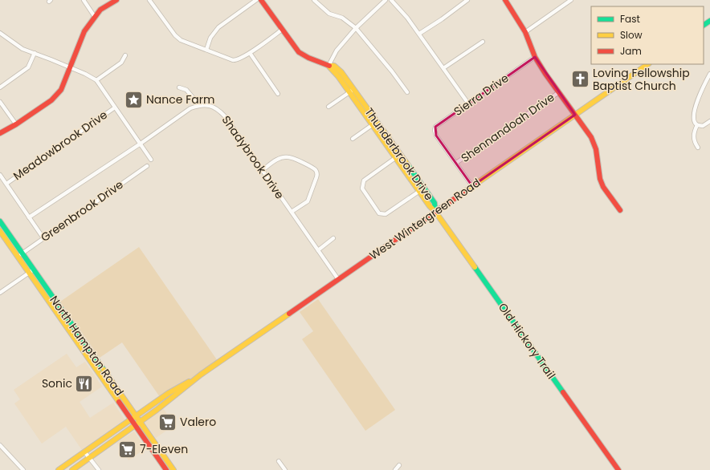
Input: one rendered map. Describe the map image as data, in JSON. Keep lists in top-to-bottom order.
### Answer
{
  "streets": {
    "main road": [
      "Thunderbrook Drive",
      "West Wintergreen Road",
      "Old Hickory Trail",
      "North Hampton Road"
    ],
    "street": [
      "Sierra Drive",
      "Shennandoah Drive",
      "Meadowbrook Drive",
      "Shadybrook Drive",
      "Greenbrook Drive"
    ]
  },
  "crossings": [
    ["Sierra Drive", "Shennandoah Drive"],
    ["Thunderbrook Drive", "West Wintergreen Road"],
    ["Thunderbrook Drive", "Old Hickory Trail"],
    ["Shadybrook Drive", "West Wintergreen Road"],
    ["Greenbrook Drive", "North Hampton Road"],
    ["West Wintergreen Road", "Old Hickory Trail"],
    ["West Wintergreen Road", "North Hampton Road"]
  ],
  "places": {
    "church": ["Loving Fellowship Baptist Church"],
    "place": ["Nance Farm"],
    "restaurant": ["Sonic"],
    "supermarket": ["Valero", "7-Eleven"]
  },
  "legend": ["Fast", "Slow", "Jam"]
}
